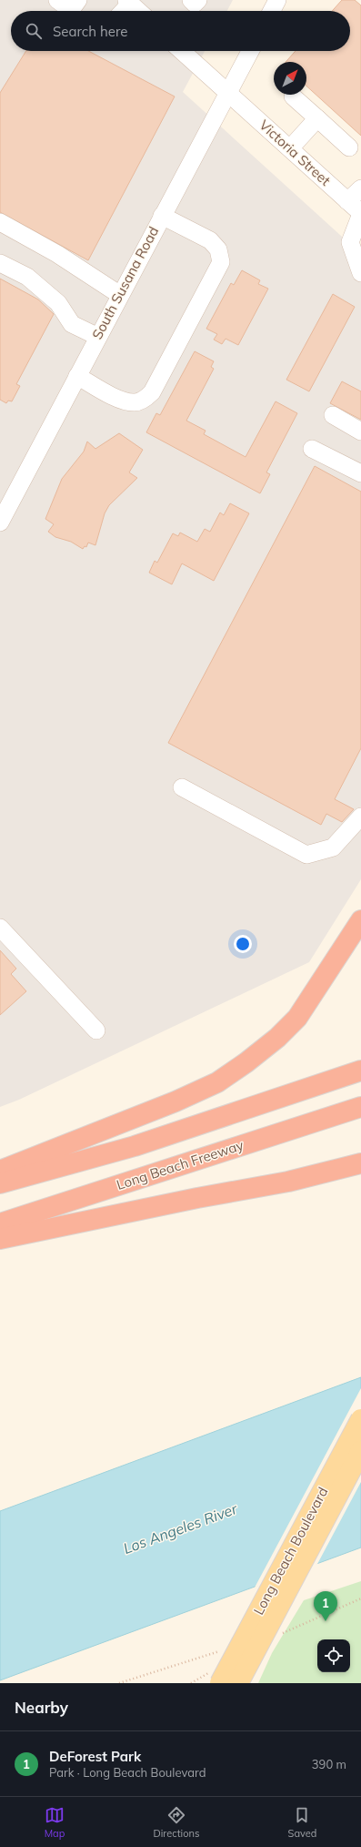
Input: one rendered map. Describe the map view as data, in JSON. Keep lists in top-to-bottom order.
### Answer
{
  "streets": {
    "highway": ["Long Beach Freeway"],
    "main road": ["Long Beach Boulevard"],
    "street": ["Victoria Street", "South Susana Road"]
  },
  "crossings": [
    ["Victoria Street", "South Susana Road"]
  ],
  "water": ["Los Angeles River"],
  "north": "top right",
  "page": {
    "search": "Search here",
    "pins": "1",
    "heading": "Nearby",
    "list": [
      {
        "mark": "1",
        "name": "DeForest Park",
        "note": "Park · Long Beach Boulevard",
        "value": "390 m"
      }
    ],
    "nav": ["Map", "Directions", "Saved"]
  }
}
